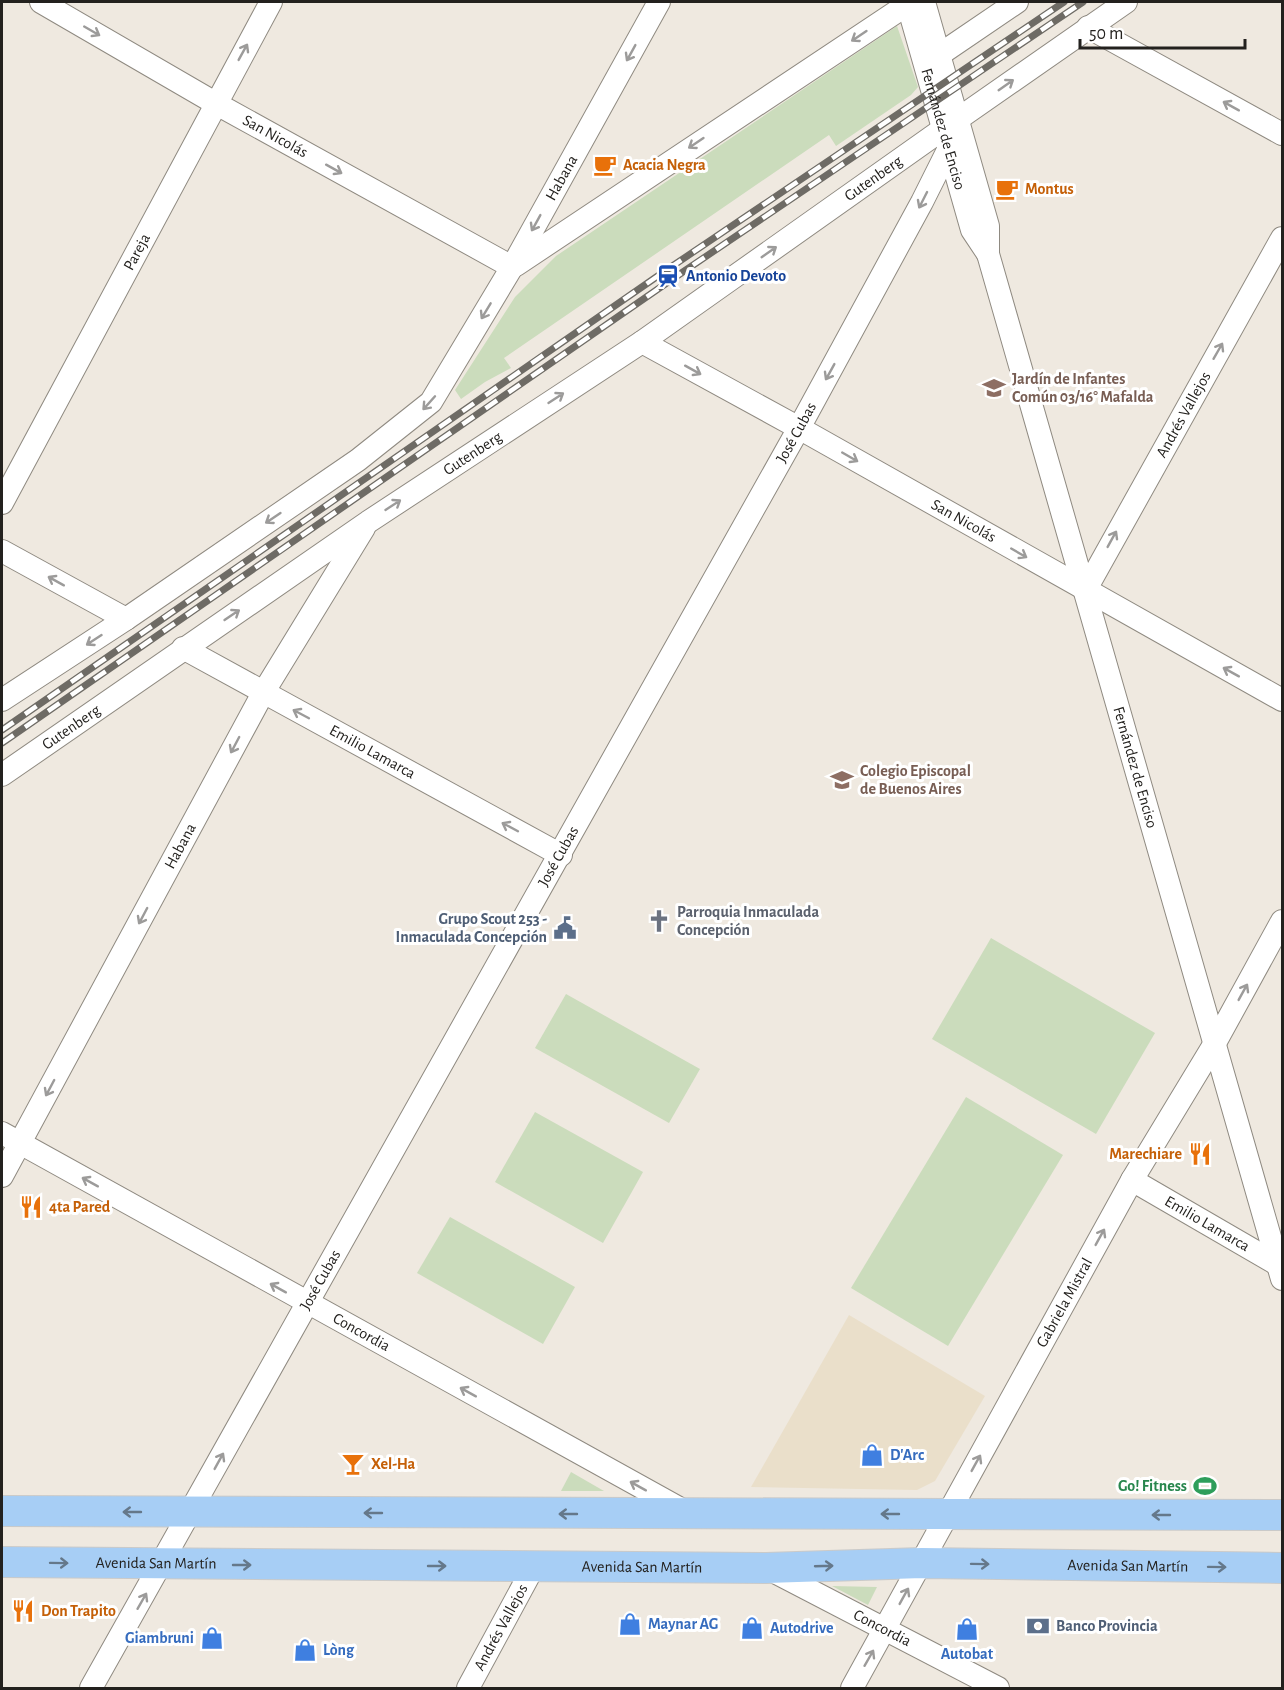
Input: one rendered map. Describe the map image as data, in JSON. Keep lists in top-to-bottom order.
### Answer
{
  "streets": {
    "main road": ["Avenida San Martín"],
    "street": [
      "Fernández de Enciso",
      "San Nicolás",
      "Habana",
      "Gutenberg",
      "Pareja",
      "Andrés Vallejos",
      "José Cubas",
      "Emilio Lamarca",
      "Gabriela Mistral",
      "Concordia"
    ]
  },
  "crossings": [
    ["Fernández de Enciso", "San Nicolás"],
    ["Fernández de Enciso", "Gutenberg"],
    ["Fernández de Enciso", "Andrés Vallejos"],
    ["Fernández de Enciso", "José Cubas"],
    ["Fernández de Enciso", "Emilio Lamarca"],
    ["Fernández de Enciso", "Gabriela Mistral"],
    ["San Nicolás", "Habana"],
    ["San Nicolás", "Gutenberg"],
    ["San Nicolás", "Pareja"],
    ["San Nicolás", "Andrés Vallejos"],
    ["San Nicolás", "José Cubas"],
    ["Habana", "Gutenberg"],
    ["Habana", "Emilio Lamarca"],
    ["Habana", "Concordia"],
    ["Gutenberg", "José Cubas"],
    ["Gutenberg", "Emilio Lamarca"],
    ["Andrés Vallejos", "Avenida San Martín"],
    ["José Cubas", "Emilio Lamarca"],
    ["José Cubas", "Concordia"],
    ["José Cubas", "Avenida San Martín"],
    ["Emilio Lamarca", "Gabriela Mistral"],
    ["Gabriela Mistral", "Concordia"],
    ["Gabriela Mistral", "Avenida San Martín"],
    ["Concordia", "Avenida San Martín"]
  ],
  "one_way": [
    "Andrés Vallejos",
    "Emilio Lamarca",
    "Gabriela Mistral",
    "Concordia"
  ],
  "places": {
    "cafe": ["Acacia Negra", "Montus"],
    "station": ["Antonio Devoto"],
    "school or university": ["Jardín de Infantes Común 03/16° Mafalda", "Colegio Episcopal de Buenos Aires"],
    "church": ["Parroquia Inmaculada Concepción"],
    "public building": ["Grupo Scout 253 - Inmaculada Concepción"],
    "restaurant": ["Marechiare", "4ta Pared", "Don Trapito"],
    "shop": [
      "D'Arc",
      "Maynar AG",
      "Autodrive",
      "Autobat",
      "Giambruni",
      "Lòng"
    ],
    "bar": ["Xel-Ha"],
    "sports": ["Go! Fitness"],
    "bank": ["Banco Provincia"]
  },
  "scale_bar": "50 m"
}
